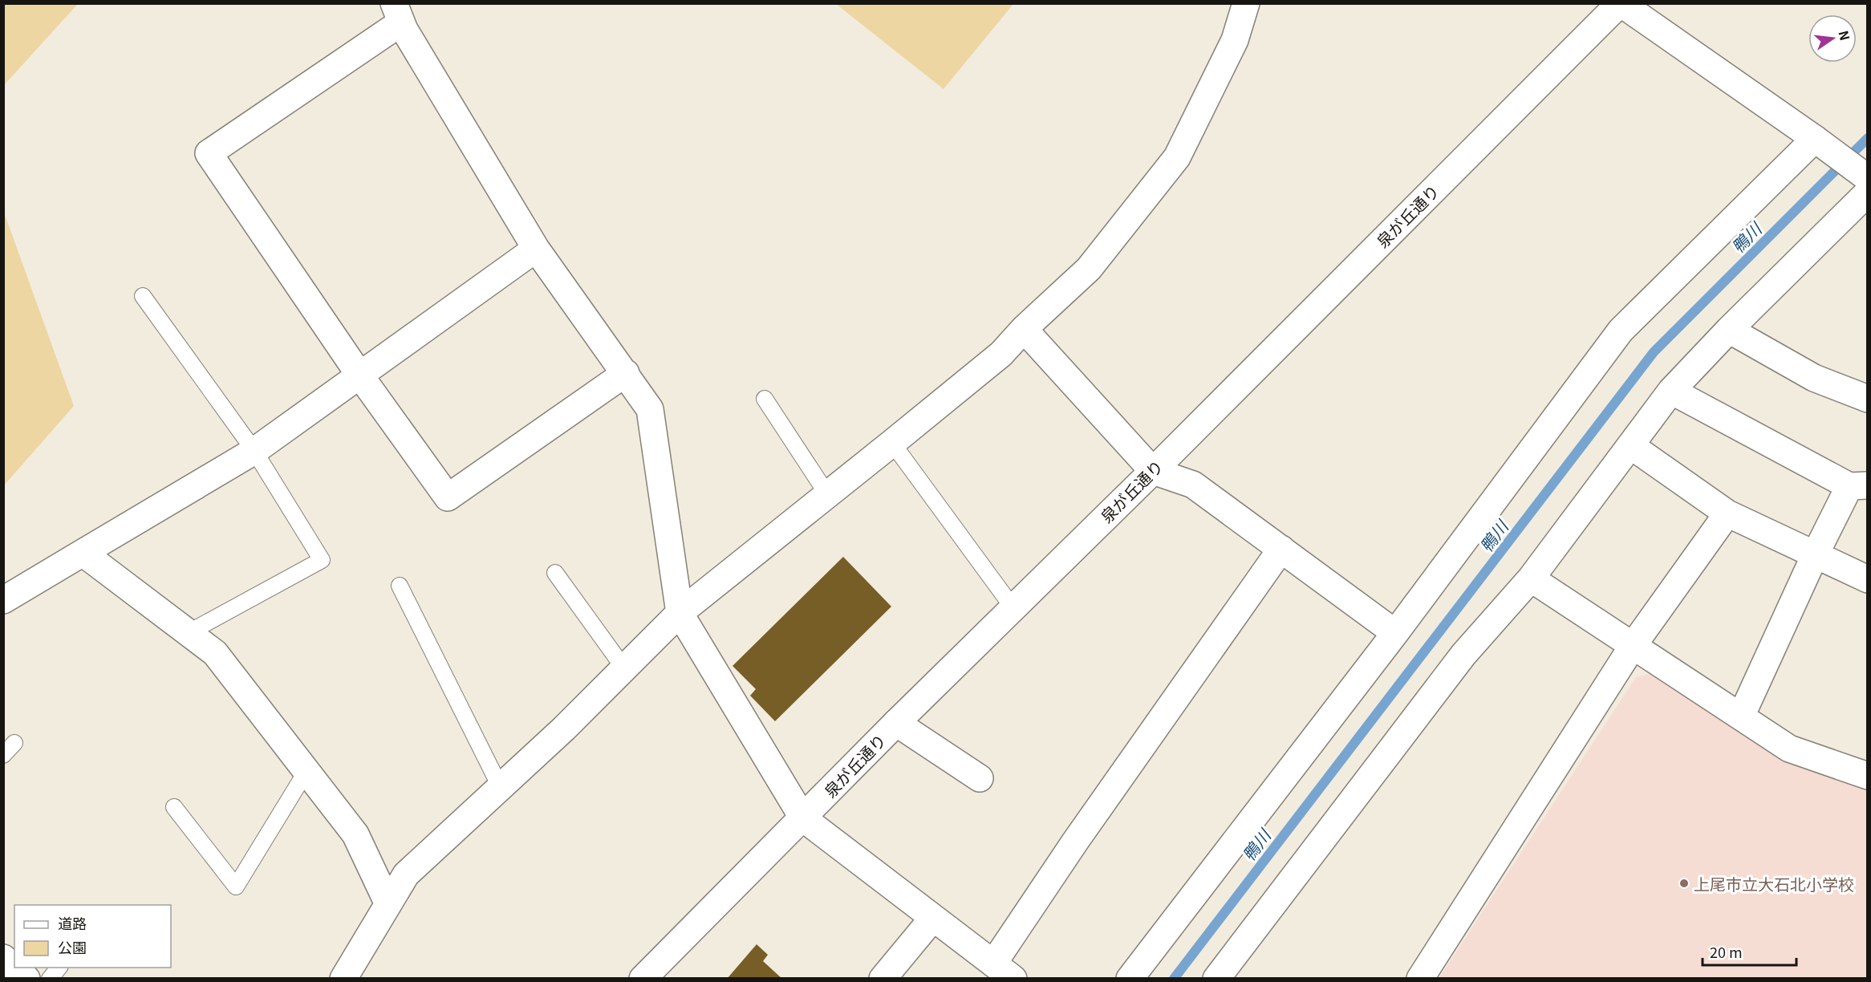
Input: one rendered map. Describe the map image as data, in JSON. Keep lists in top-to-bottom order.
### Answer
{
  "streets": {
    "street": ["泉が丘通り"]
  },
  "water": ["鴨川"],
  "places": ["上尾市立大石北小学校"],
  "legend": ["道路", "公園"],
  "scale_bar": "20 m",
  "north": "right"
}
